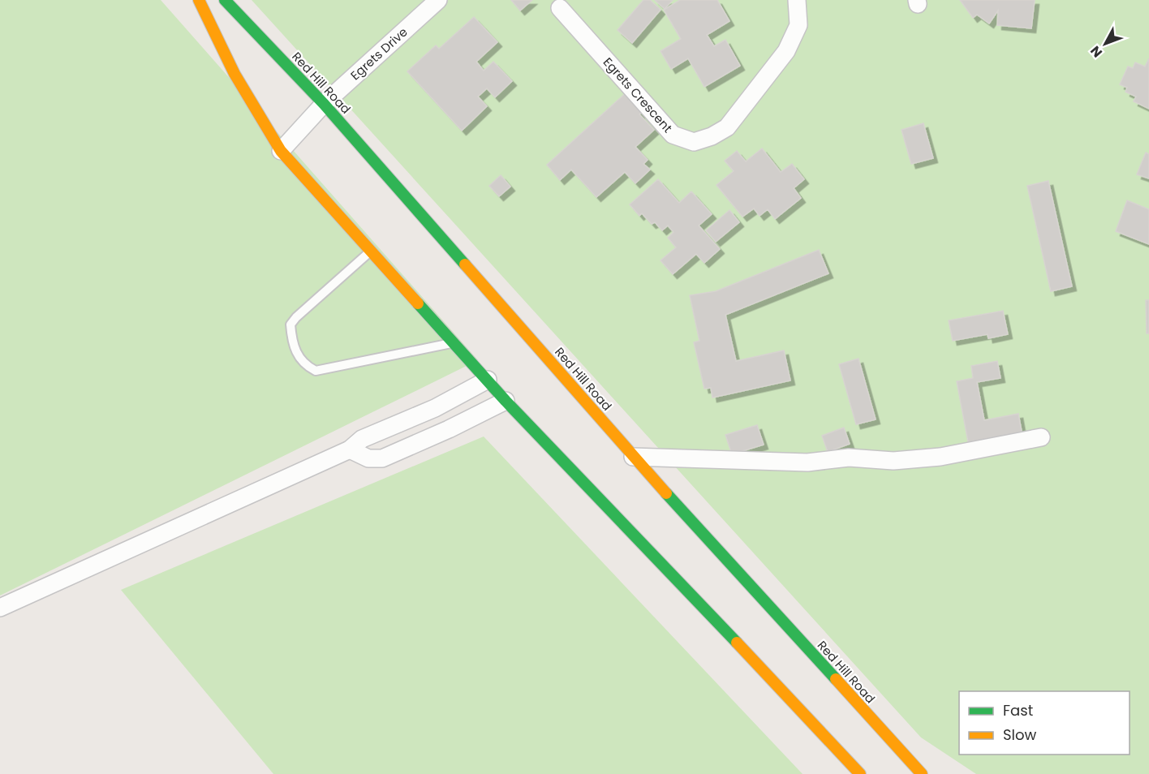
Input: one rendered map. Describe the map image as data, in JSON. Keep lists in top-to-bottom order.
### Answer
{
  "streets": {
    "main road": ["Red Hill Road"],
    "street": ["Egrets Drive", "Egrets Crescent"]
  },
  "crossings": [
    ["Egrets Drive", "Red Hill Road"]
  ],
  "legend": ["Fast", "Slow"],
  "north": "bottom left"
}
